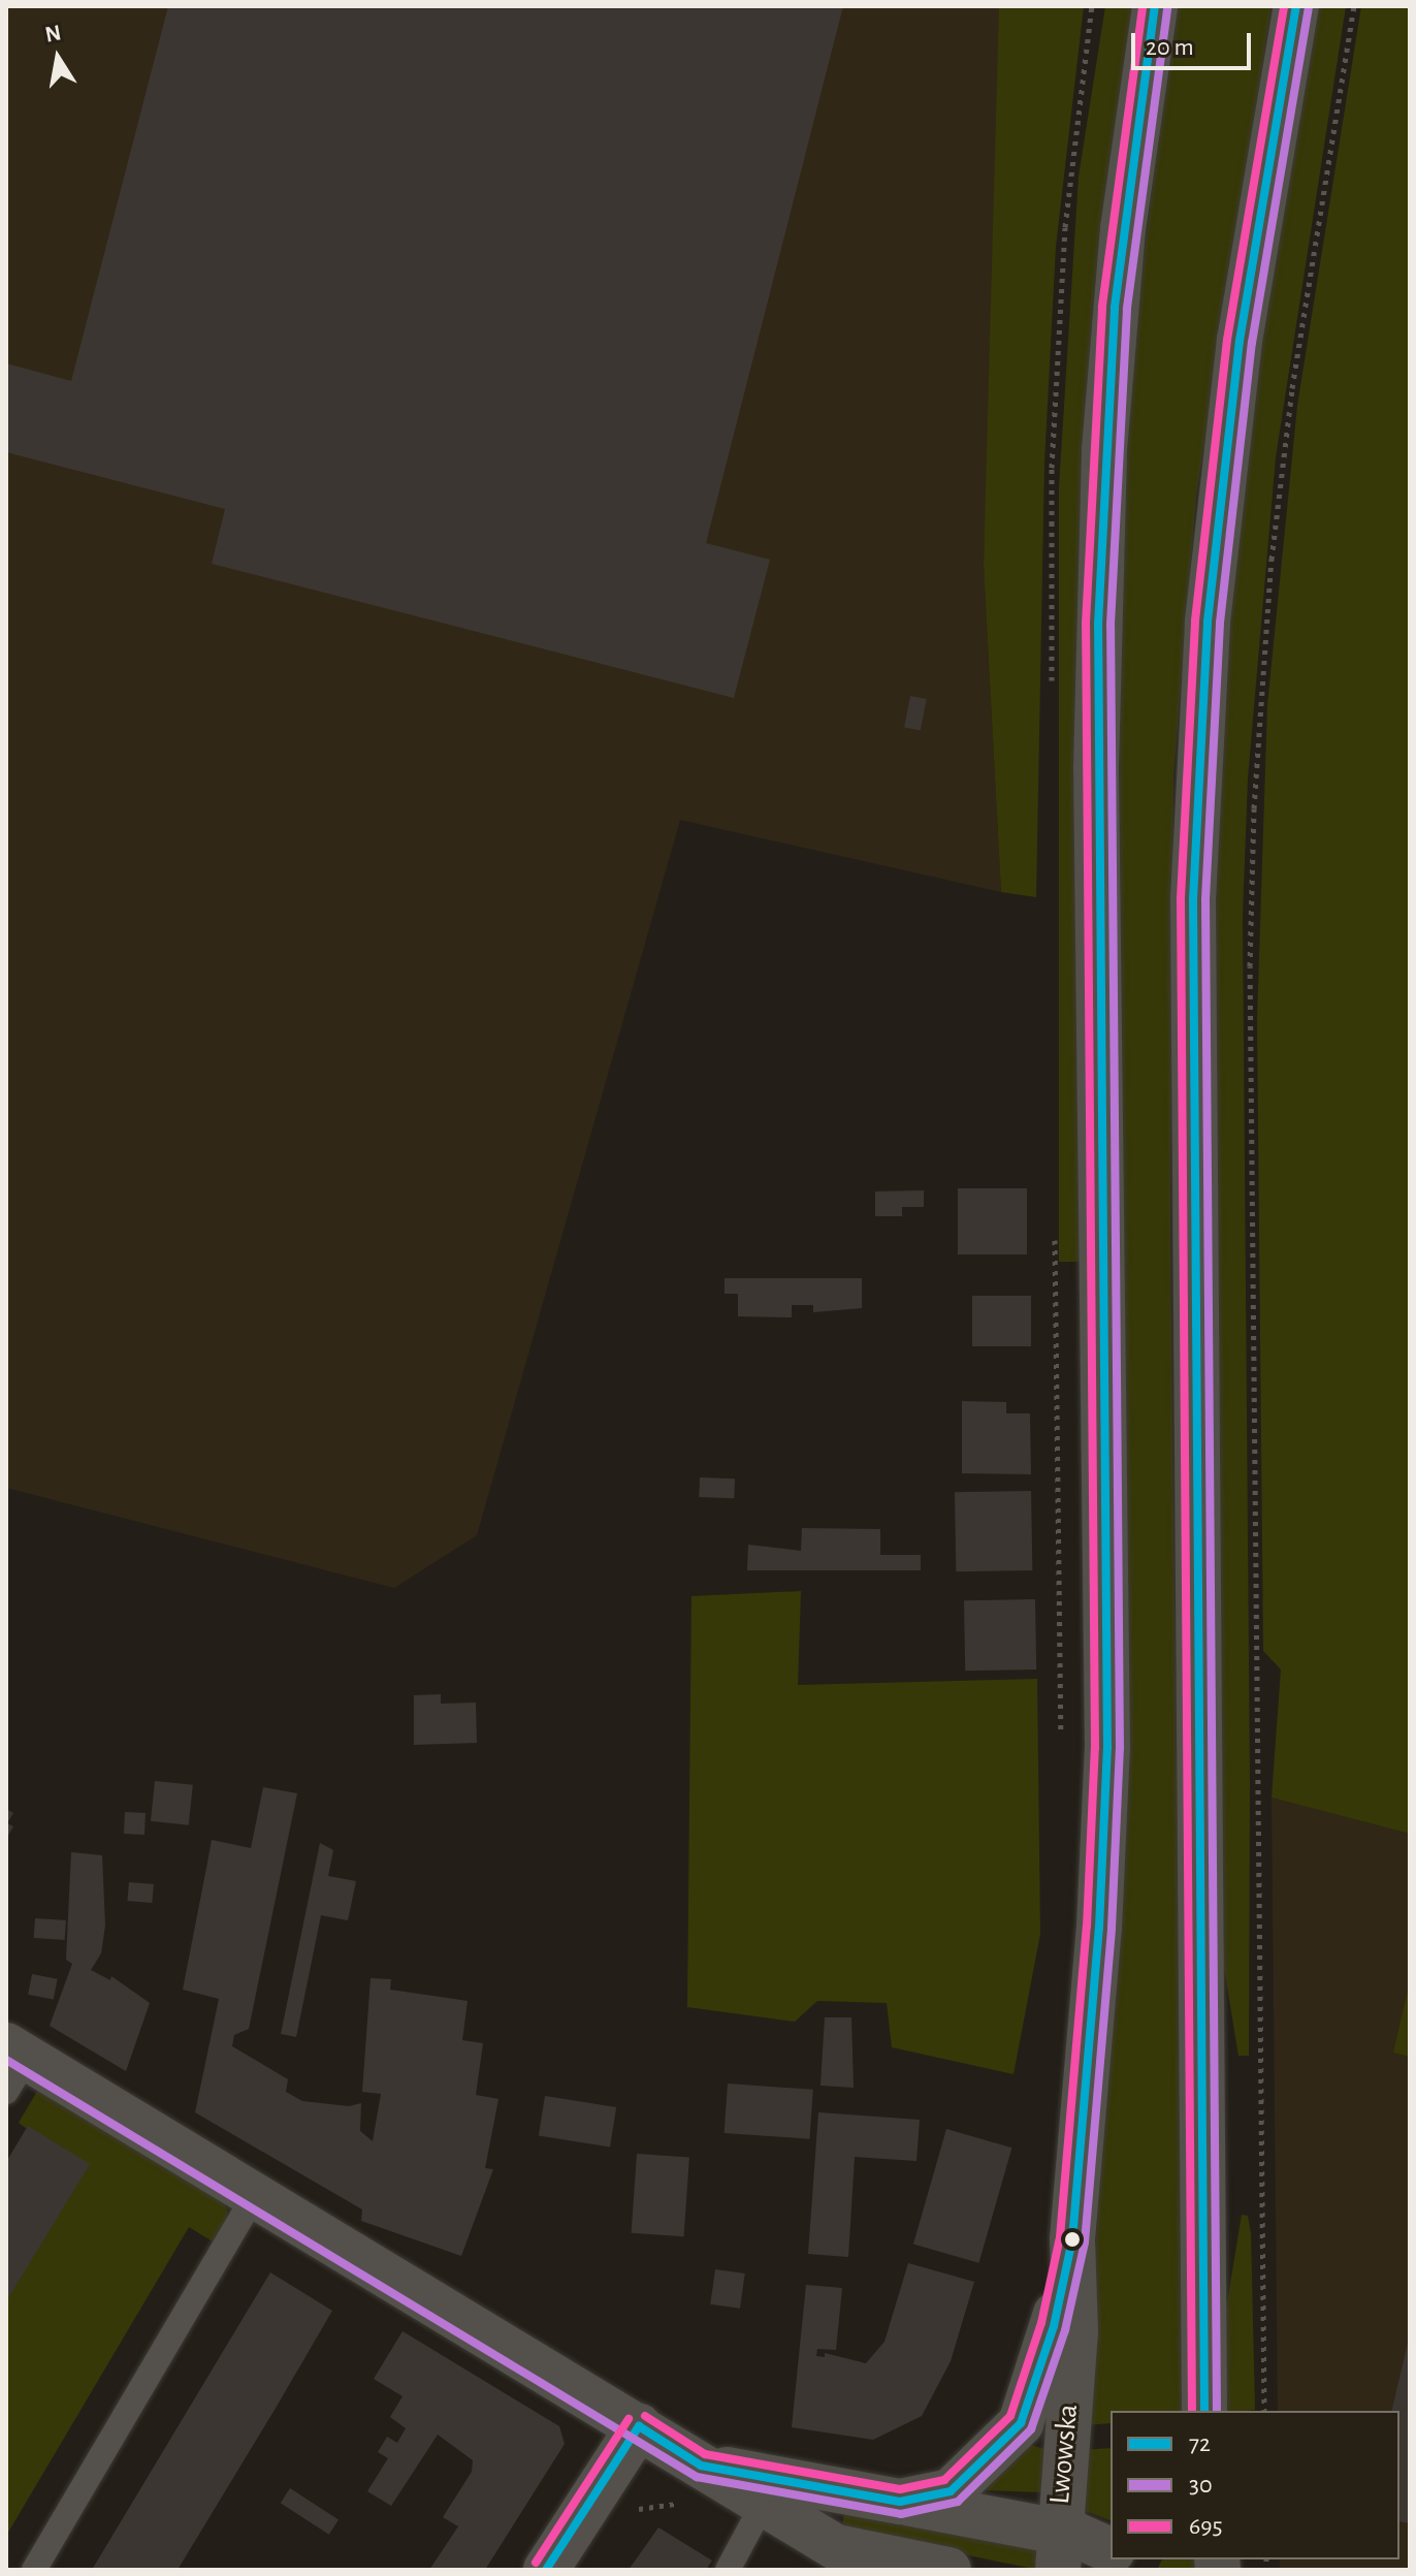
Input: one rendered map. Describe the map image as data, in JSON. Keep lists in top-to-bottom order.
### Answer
{
  "streets": {
    "street": ["Lwowska"]
  },
  "lines": ["transit line 72", "transit line 695", "transit line 30"],
  "legend": ["72", "30", "695"],
  "scale_bar": "20 m",
  "north": "top"
}
